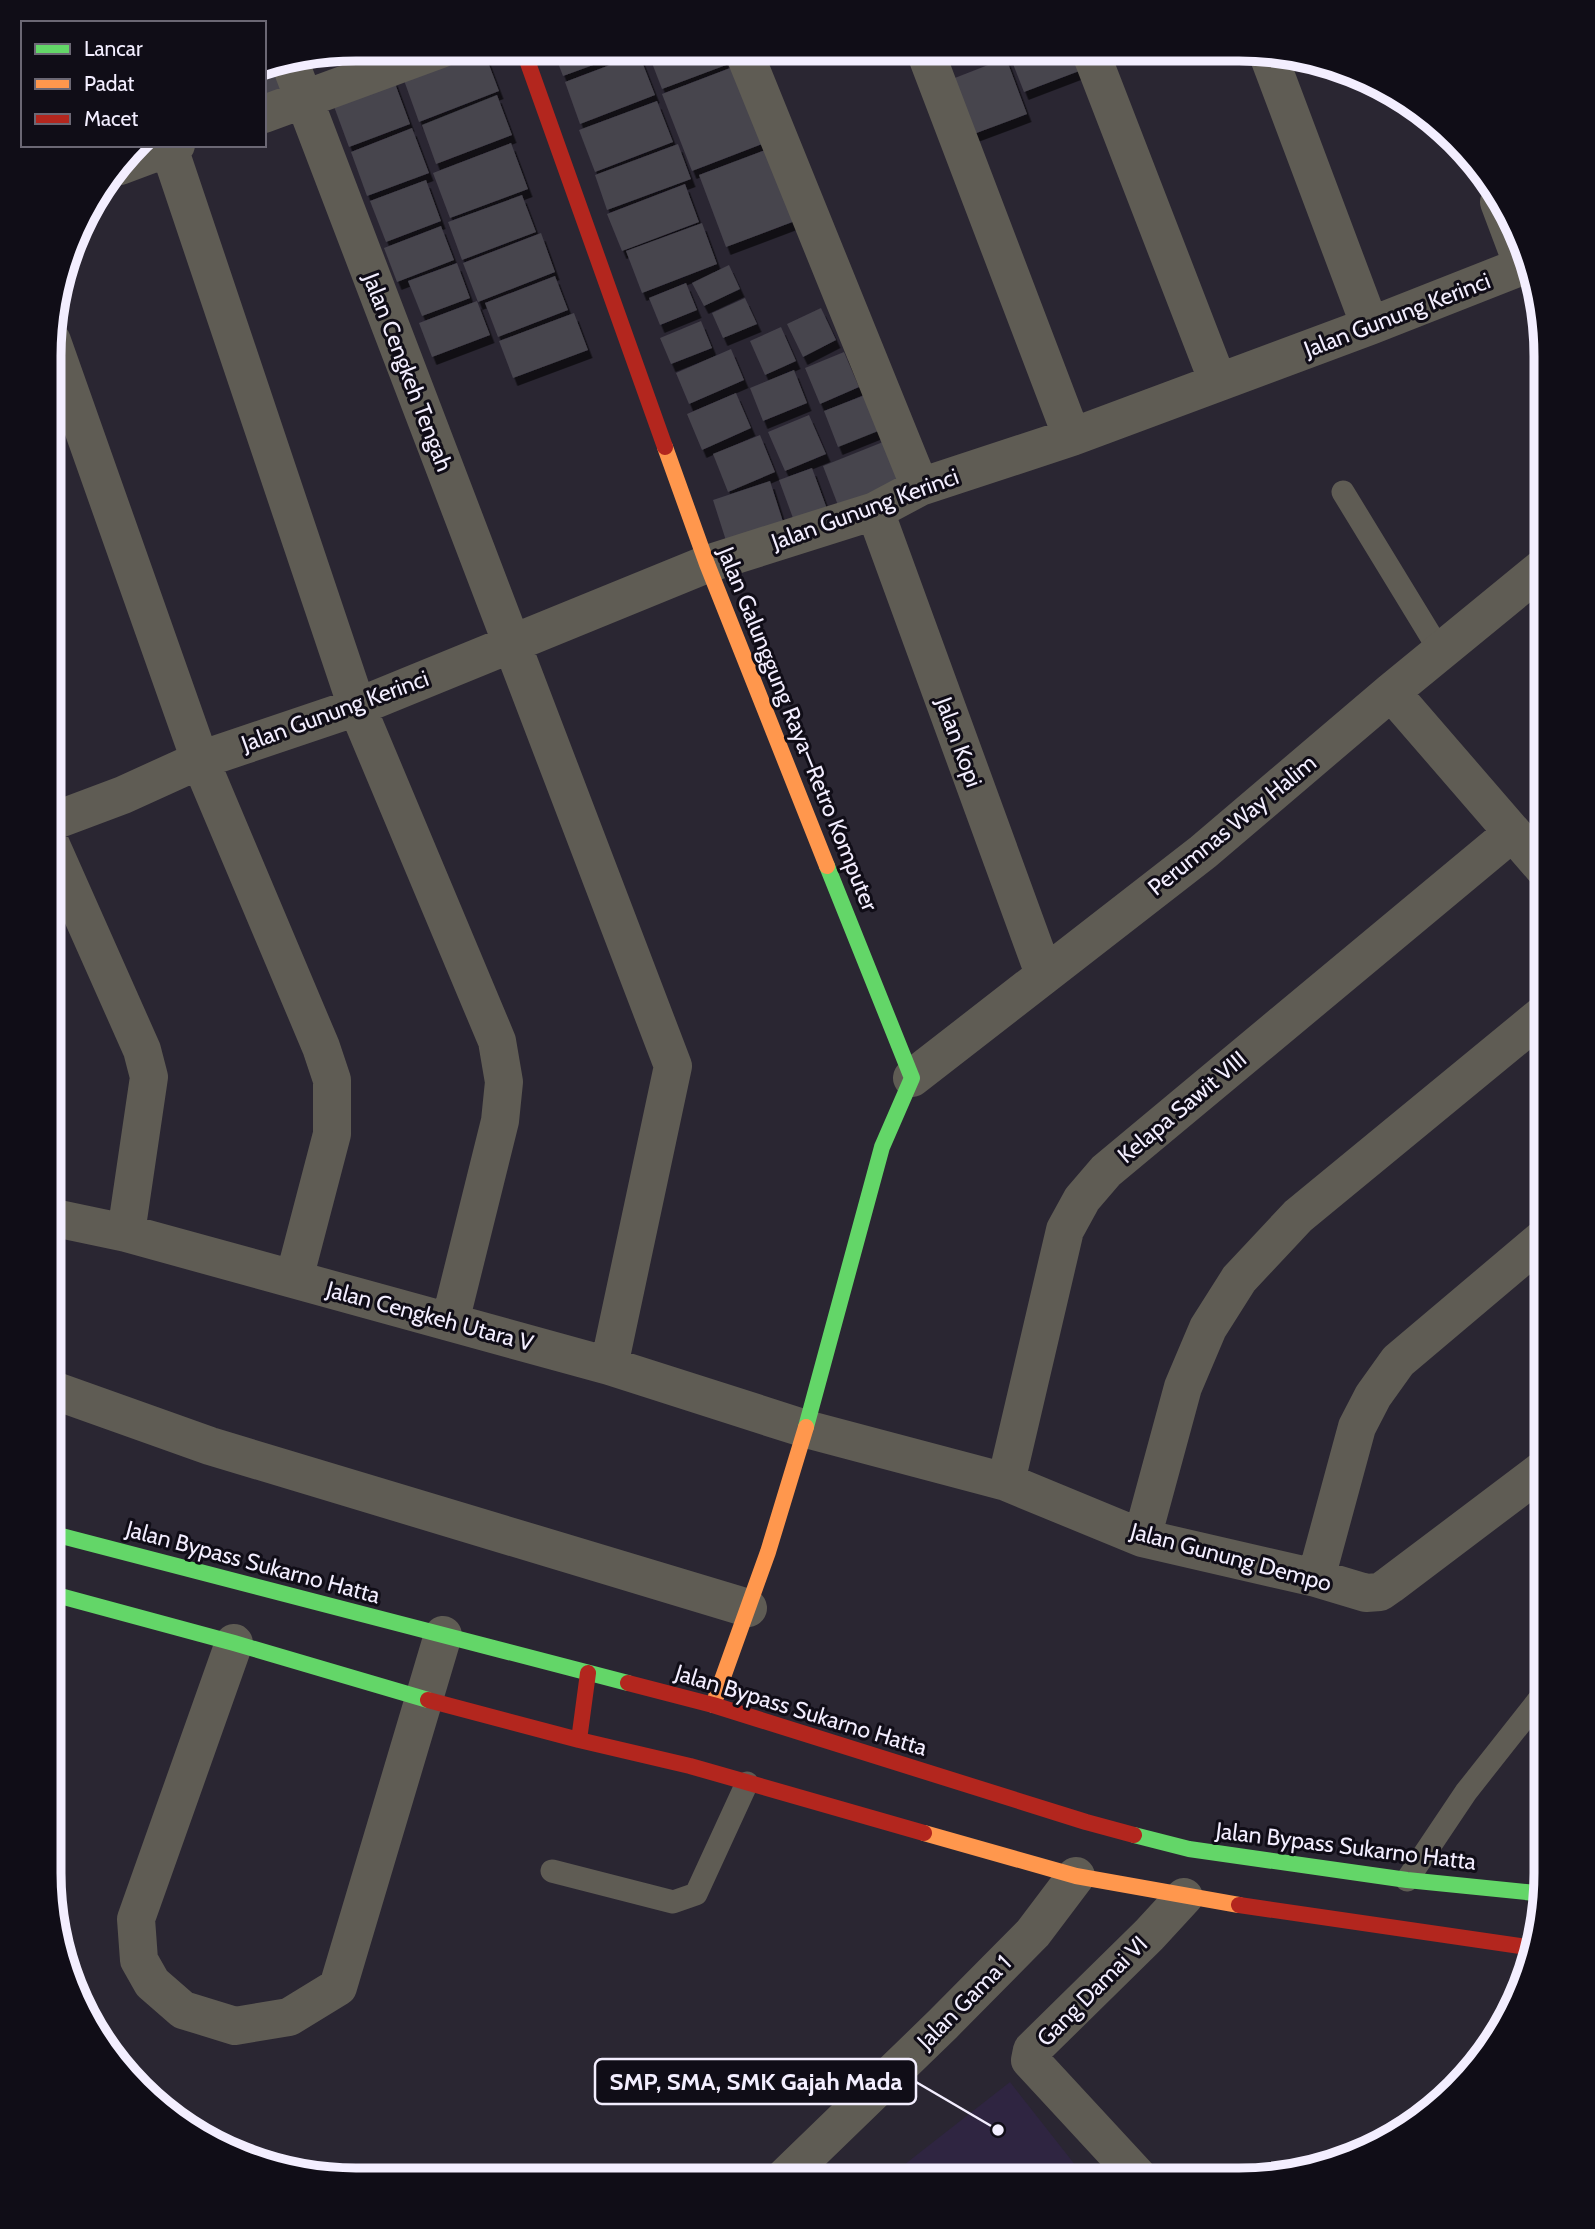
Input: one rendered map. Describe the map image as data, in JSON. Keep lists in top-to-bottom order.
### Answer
{
  "streets": {
    "main road": ["Jalan Galunggung Raya—Retro Komputer", "Jalan Bypass Sukarno Hatta"],
    "street": [
      "Jalan Gunung Kerinci",
      "Jalan Cengkeh Tengah",
      "Jalan Kopi",
      "Perumnas Way Halim",
      "Kelapa Sawit VIII",
      "Jalan Cengkeh Utara V",
      "Jalan Gunung Dempo",
      "Gang Damai VI",
      "Jalan Gama 1"
    ]
  },
  "crossings": [
    ["Jalan Gunung Kerinci", "Jalan Cengkeh Tengah"],
    ["Jalan Gunung Kerinci", "Jalan Galunggung Raya—Retro Komputer"],
    ["Jalan Gunung Kerinci", "Jalan Kopi"],
    ["Jalan Cengkeh Tengah", "Jalan Cengkeh Utara V"],
    ["Jalan Galunggung Raya—Retro Komputer", "Perumnas Way Halim"],
    ["Jalan Kopi", "Perumnas Way Halim"],
    ["Kelapa Sawit VIII", "Jalan Gunung Dempo"],
    ["Jalan Cengkeh Utara V", "Jalan Gunung Dempo"]
  ],
  "places": ["SMP, SMA, SMK Gajah Mada"],
  "legend": ["Lancar", "Padat", "Macet"]
}
